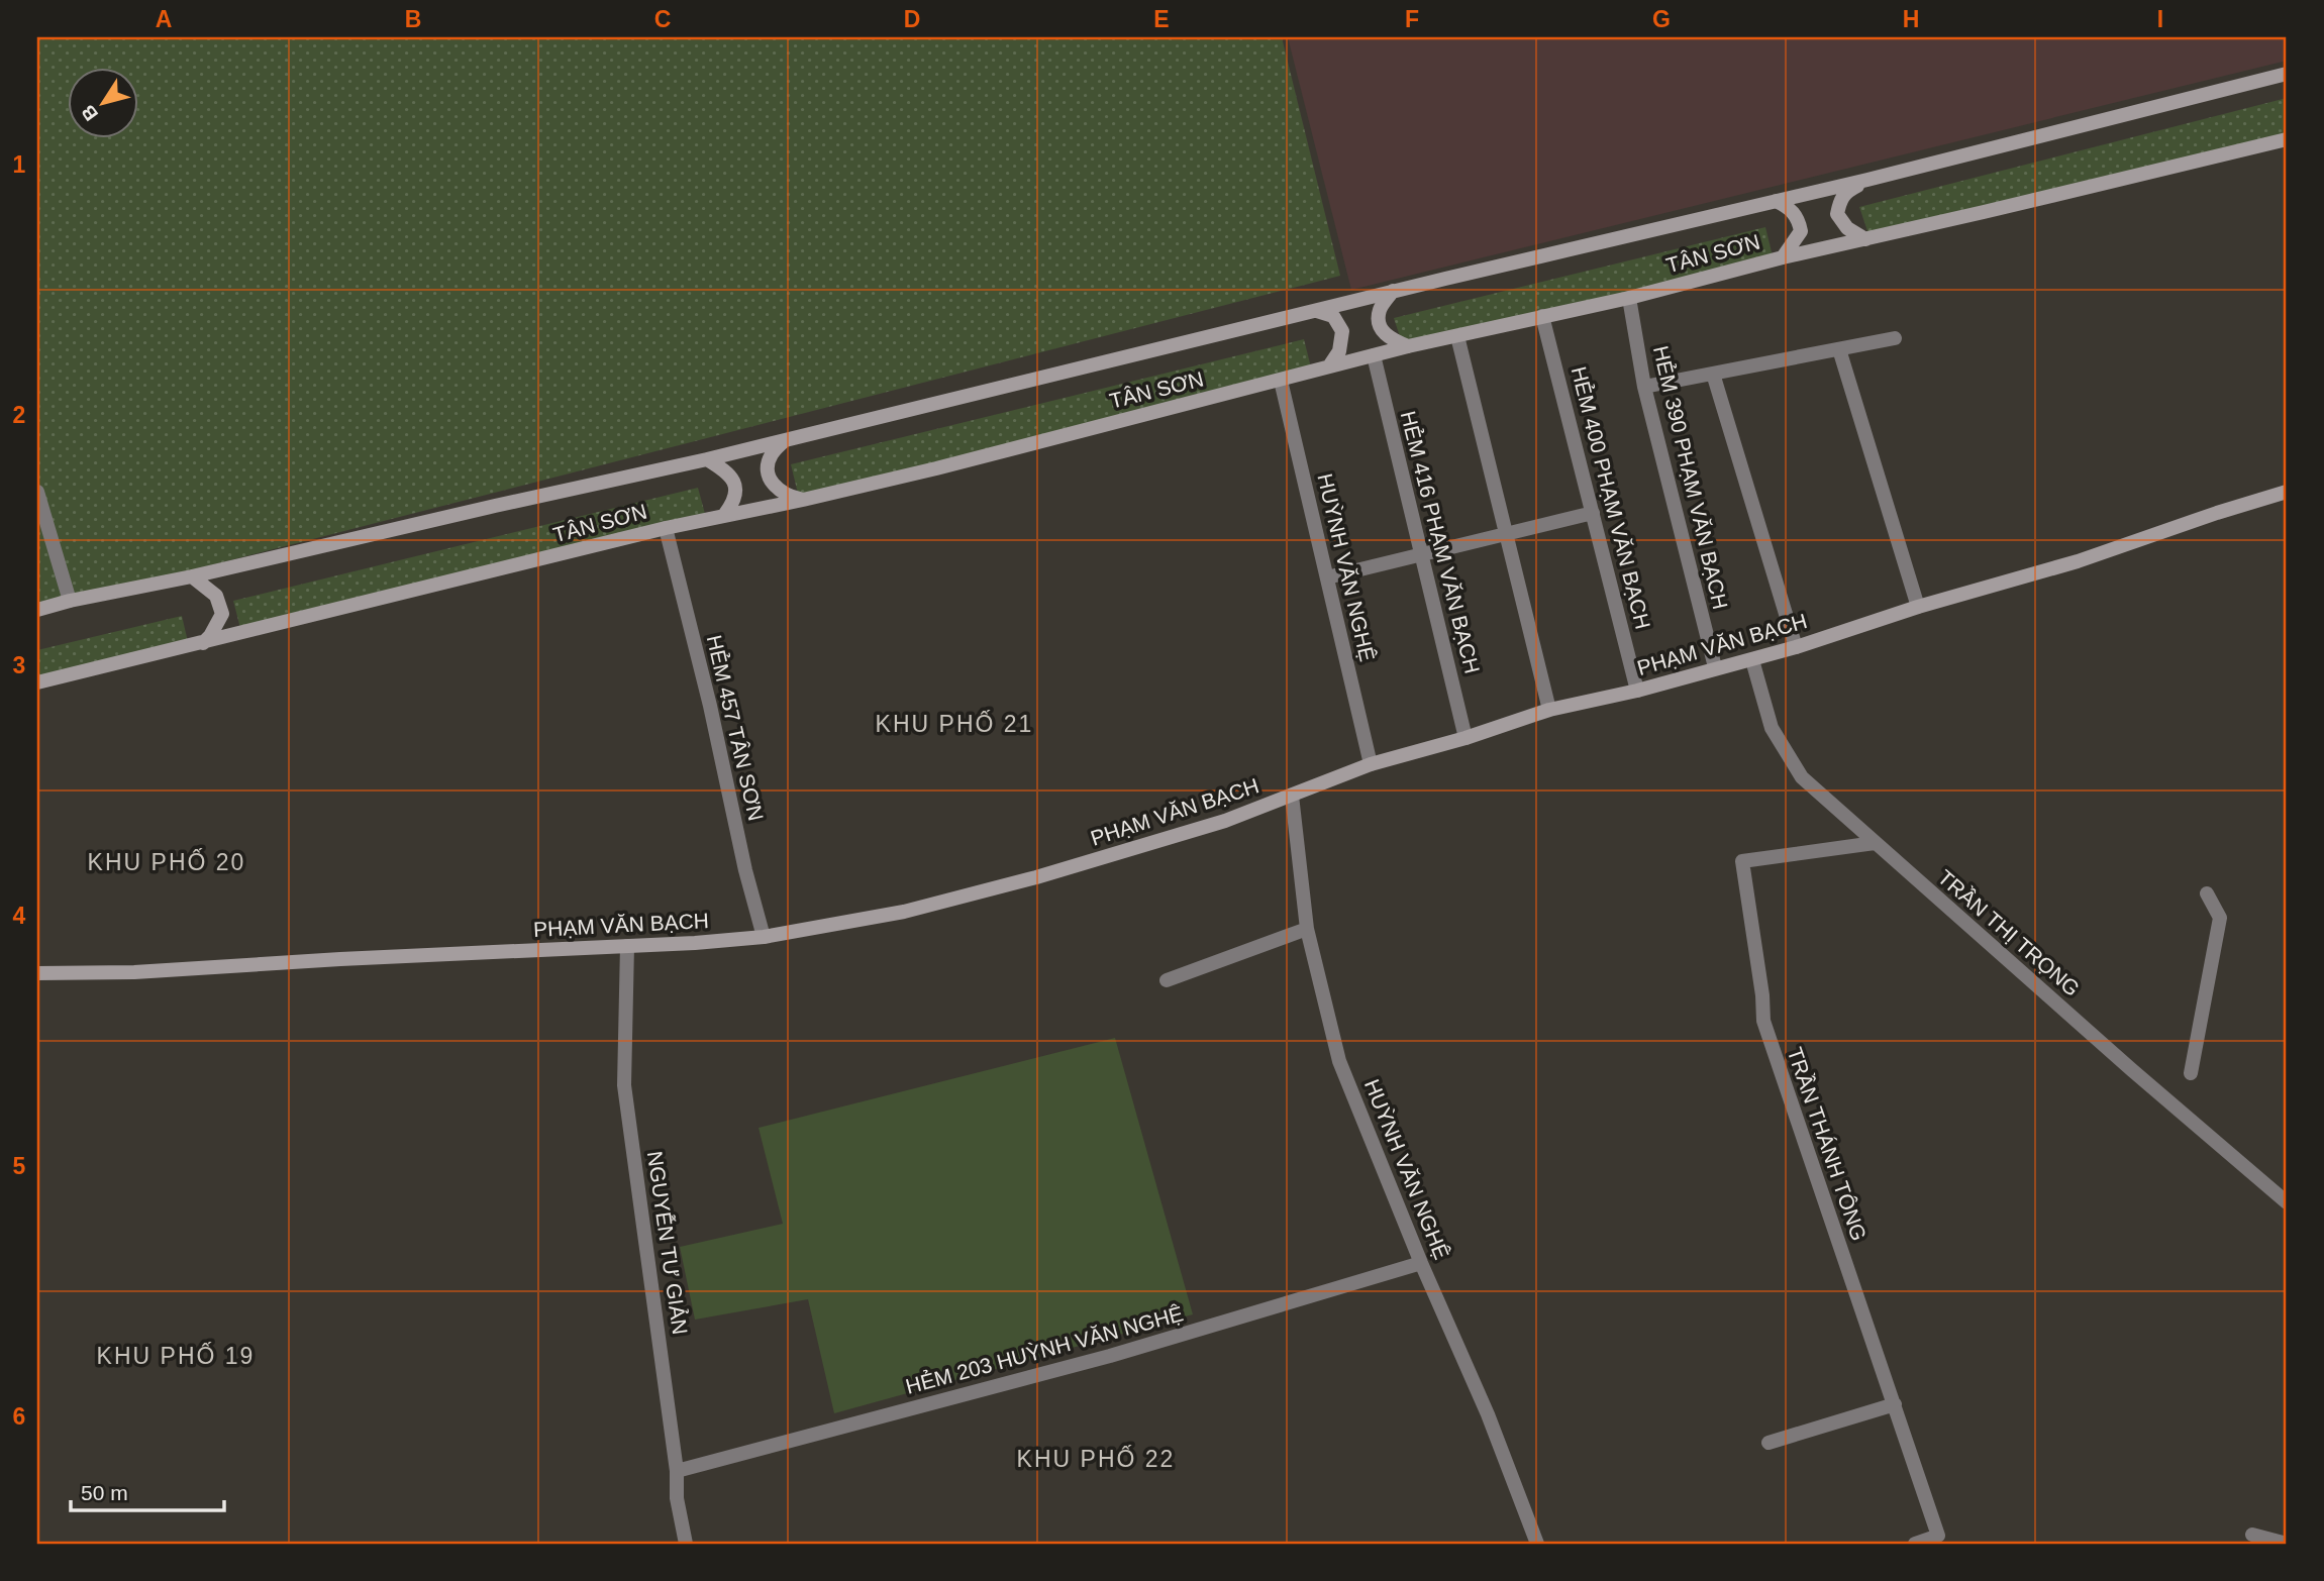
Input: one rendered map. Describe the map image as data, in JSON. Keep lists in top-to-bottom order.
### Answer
{
  "streets": {
    "street": [
      "TÂN SƠN",
      "HẺM 390 PHẠM VĂN BẠCH",
      "HẺM 400 PHẠM VĂN BẠCH",
      "HẺM 416 PHẠM VĂN BẠCH",
      "HUỲNH VĂN NGHỆ",
      "PHẠM VĂN BẠCH",
      "HẺM 457 TÂN SƠN",
      "TRẦN THỊ TRỌNG",
      "TRẦN THÁNH TÔNG",
      "NGUYỄN TƯ GIẢN",
      "HẺM 203 HUỲNH VĂN NGHỆ"
    ]
  },
  "crossings": [
    ["TÂN SƠN", "HẺM 390 PHẠM VĂN BẠCH"],
    ["TÂN SƠN", "HẺM 400 PHẠM VĂN BẠCH"],
    ["TÂN SƠN", "HẺM 416 PHẠM VĂN BẠCH"],
    ["TÂN SƠN", "HUỲNH VĂN NGHỆ"],
    ["TÂN SƠN", "HẺM 457 TÂN SƠN"],
    ["HẺM 390 PHẠM VĂN BẠCH", "PHẠM VĂN BẠCH"],
    ["HẺM 400 PHẠM VĂN BẠCH", "PHẠM VĂN BẠCH"],
    ["HẺM 416 PHẠM VĂN BẠCH", "PHẠM VĂN BẠCH"],
    ["HUỲNH VĂN NGHỆ", "PHẠM VĂN BẠCH"],
    ["HUỲNH VĂN NGHỆ", "HẺM 203 HUỲNH VĂN NGHỆ"],
    ["PHẠM VĂN BẠCH", "HẺM 457 TÂN SƠN"],
    ["PHẠM VĂN BẠCH", "TRẦN THỊ TRỌNG"],
    ["PHẠM VĂN BẠCH", "NGUYỄN TƯ GIẢN"],
    ["TRẦN THỊ TRỌNG", "TRẦN THÁNH TÔNG"],
    ["NGUYỄN TƯ GIẢN", "HẺM 203 HUỲNH VĂN NGHỆ"]
  ],
  "districts": [
    "KHU PHỐ 21",
    "KHU PHỐ 20",
    "KHU PHỐ 19",
    "KHU PHỐ 22"
  ],
  "scale_bar": "50 m",
  "north": "bottom left",
  "grid": {
    "columns": [
      "A",
      "B",
      "C",
      "D",
      "E",
      "F",
      "G",
      "H",
      "I"
    ],
    "rows": [
      "1",
      "2",
      "3",
      "4",
      "5",
      "6"
    ]
  }
}
